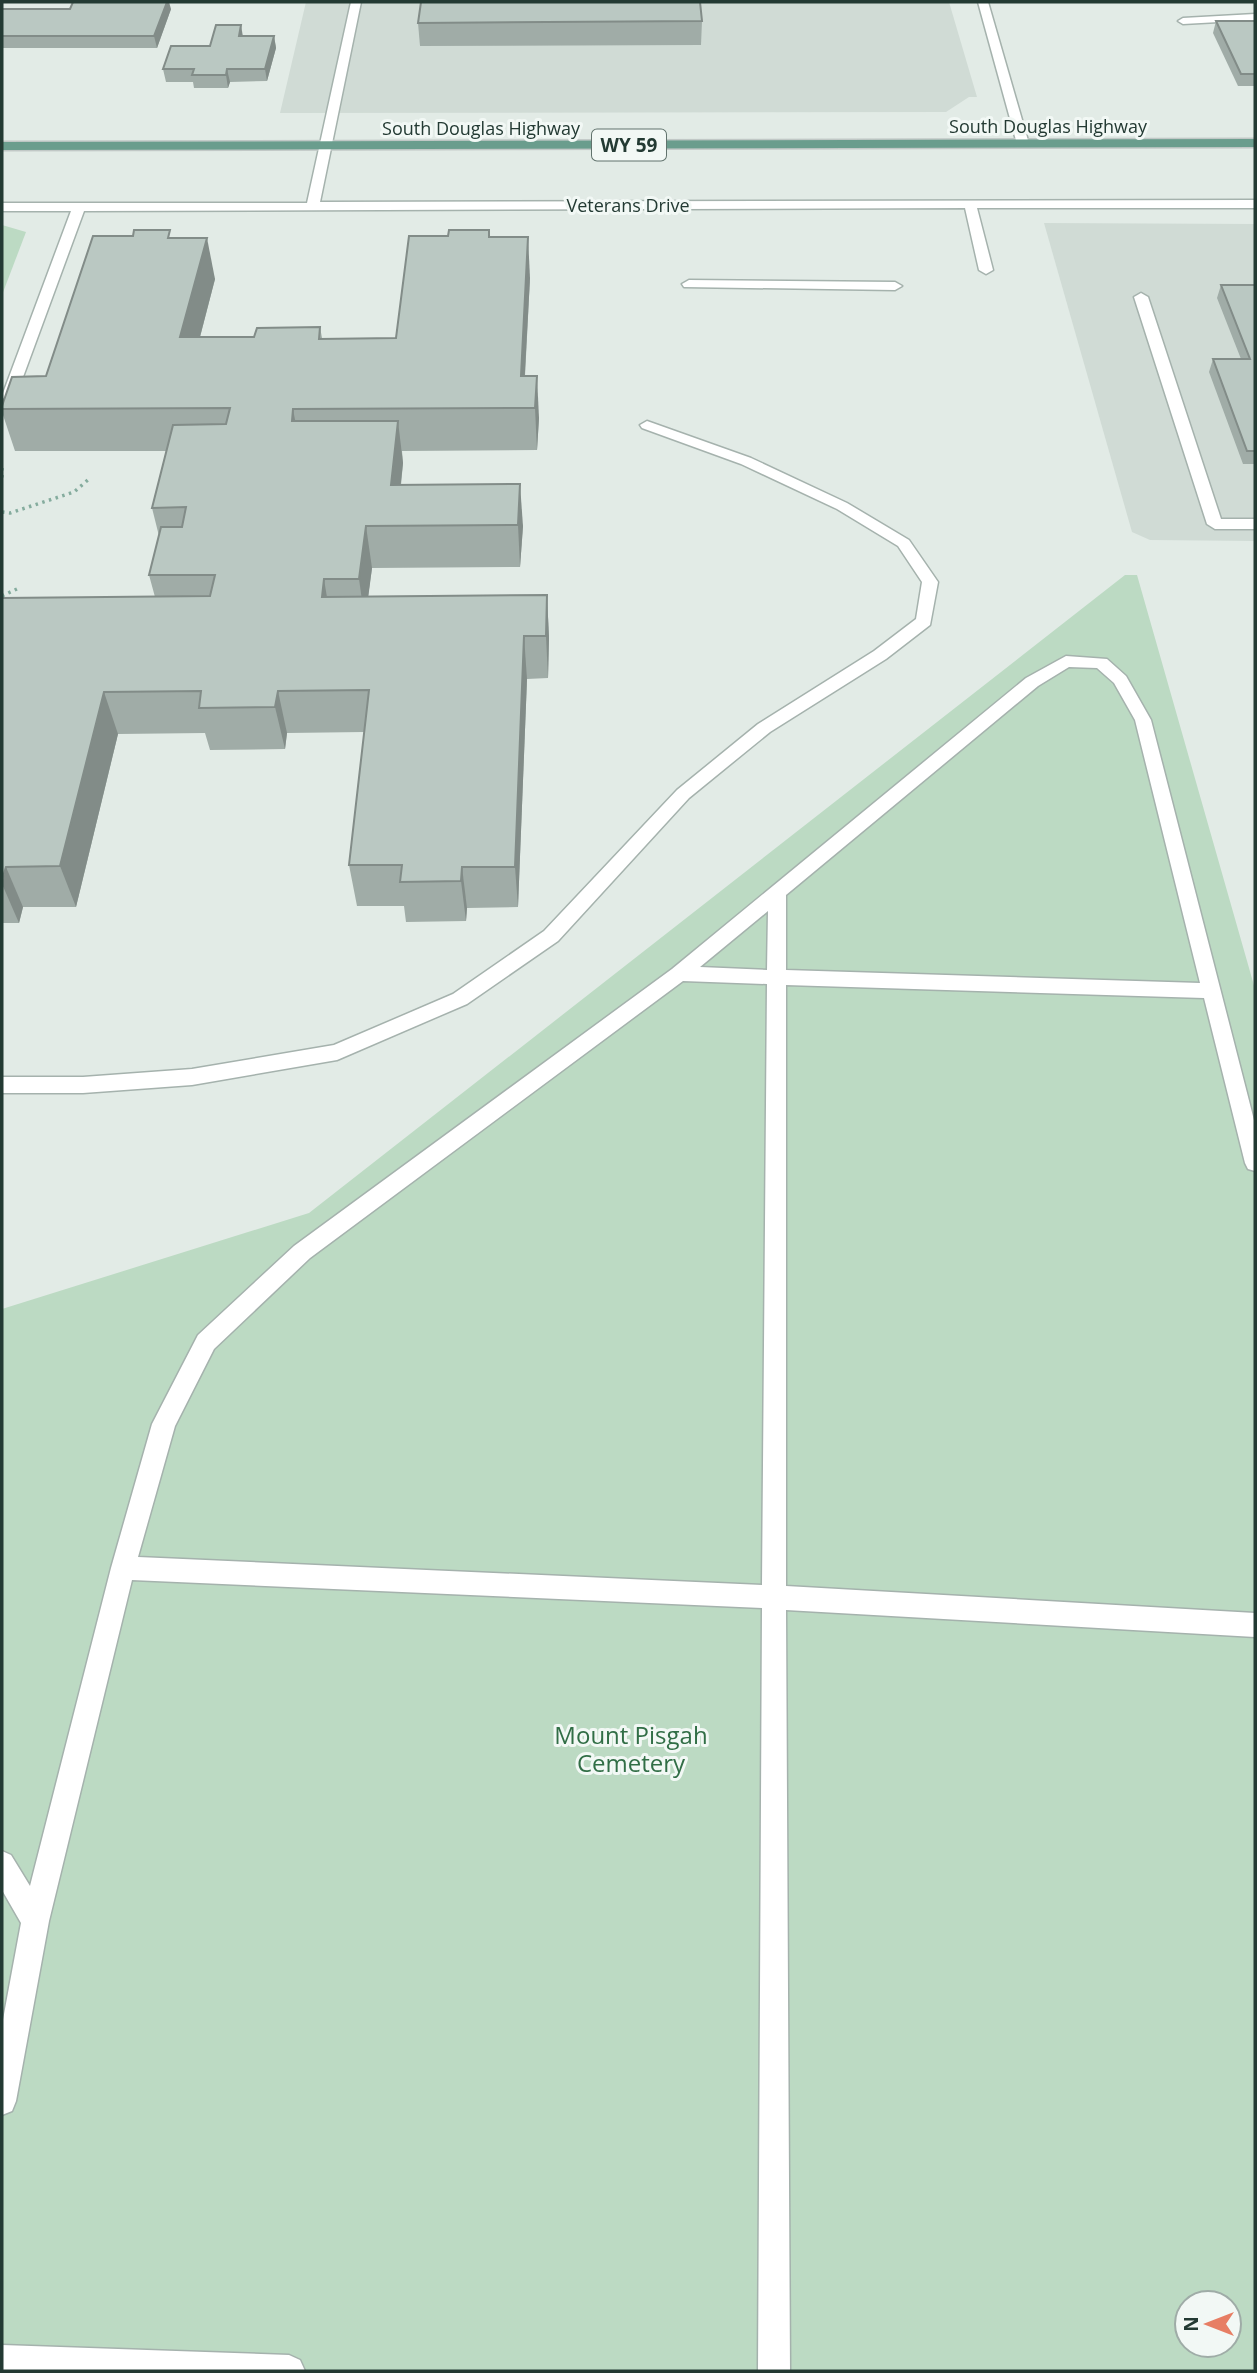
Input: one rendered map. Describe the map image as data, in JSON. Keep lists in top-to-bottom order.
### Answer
{
  "streets": {
    "main road": ["South Douglas Highway", "WY 59"],
    "street": ["Veterans Drive"]
  },
  "parks": ["Mount Pisgah Cemetery"],
  "north": "left"
}
